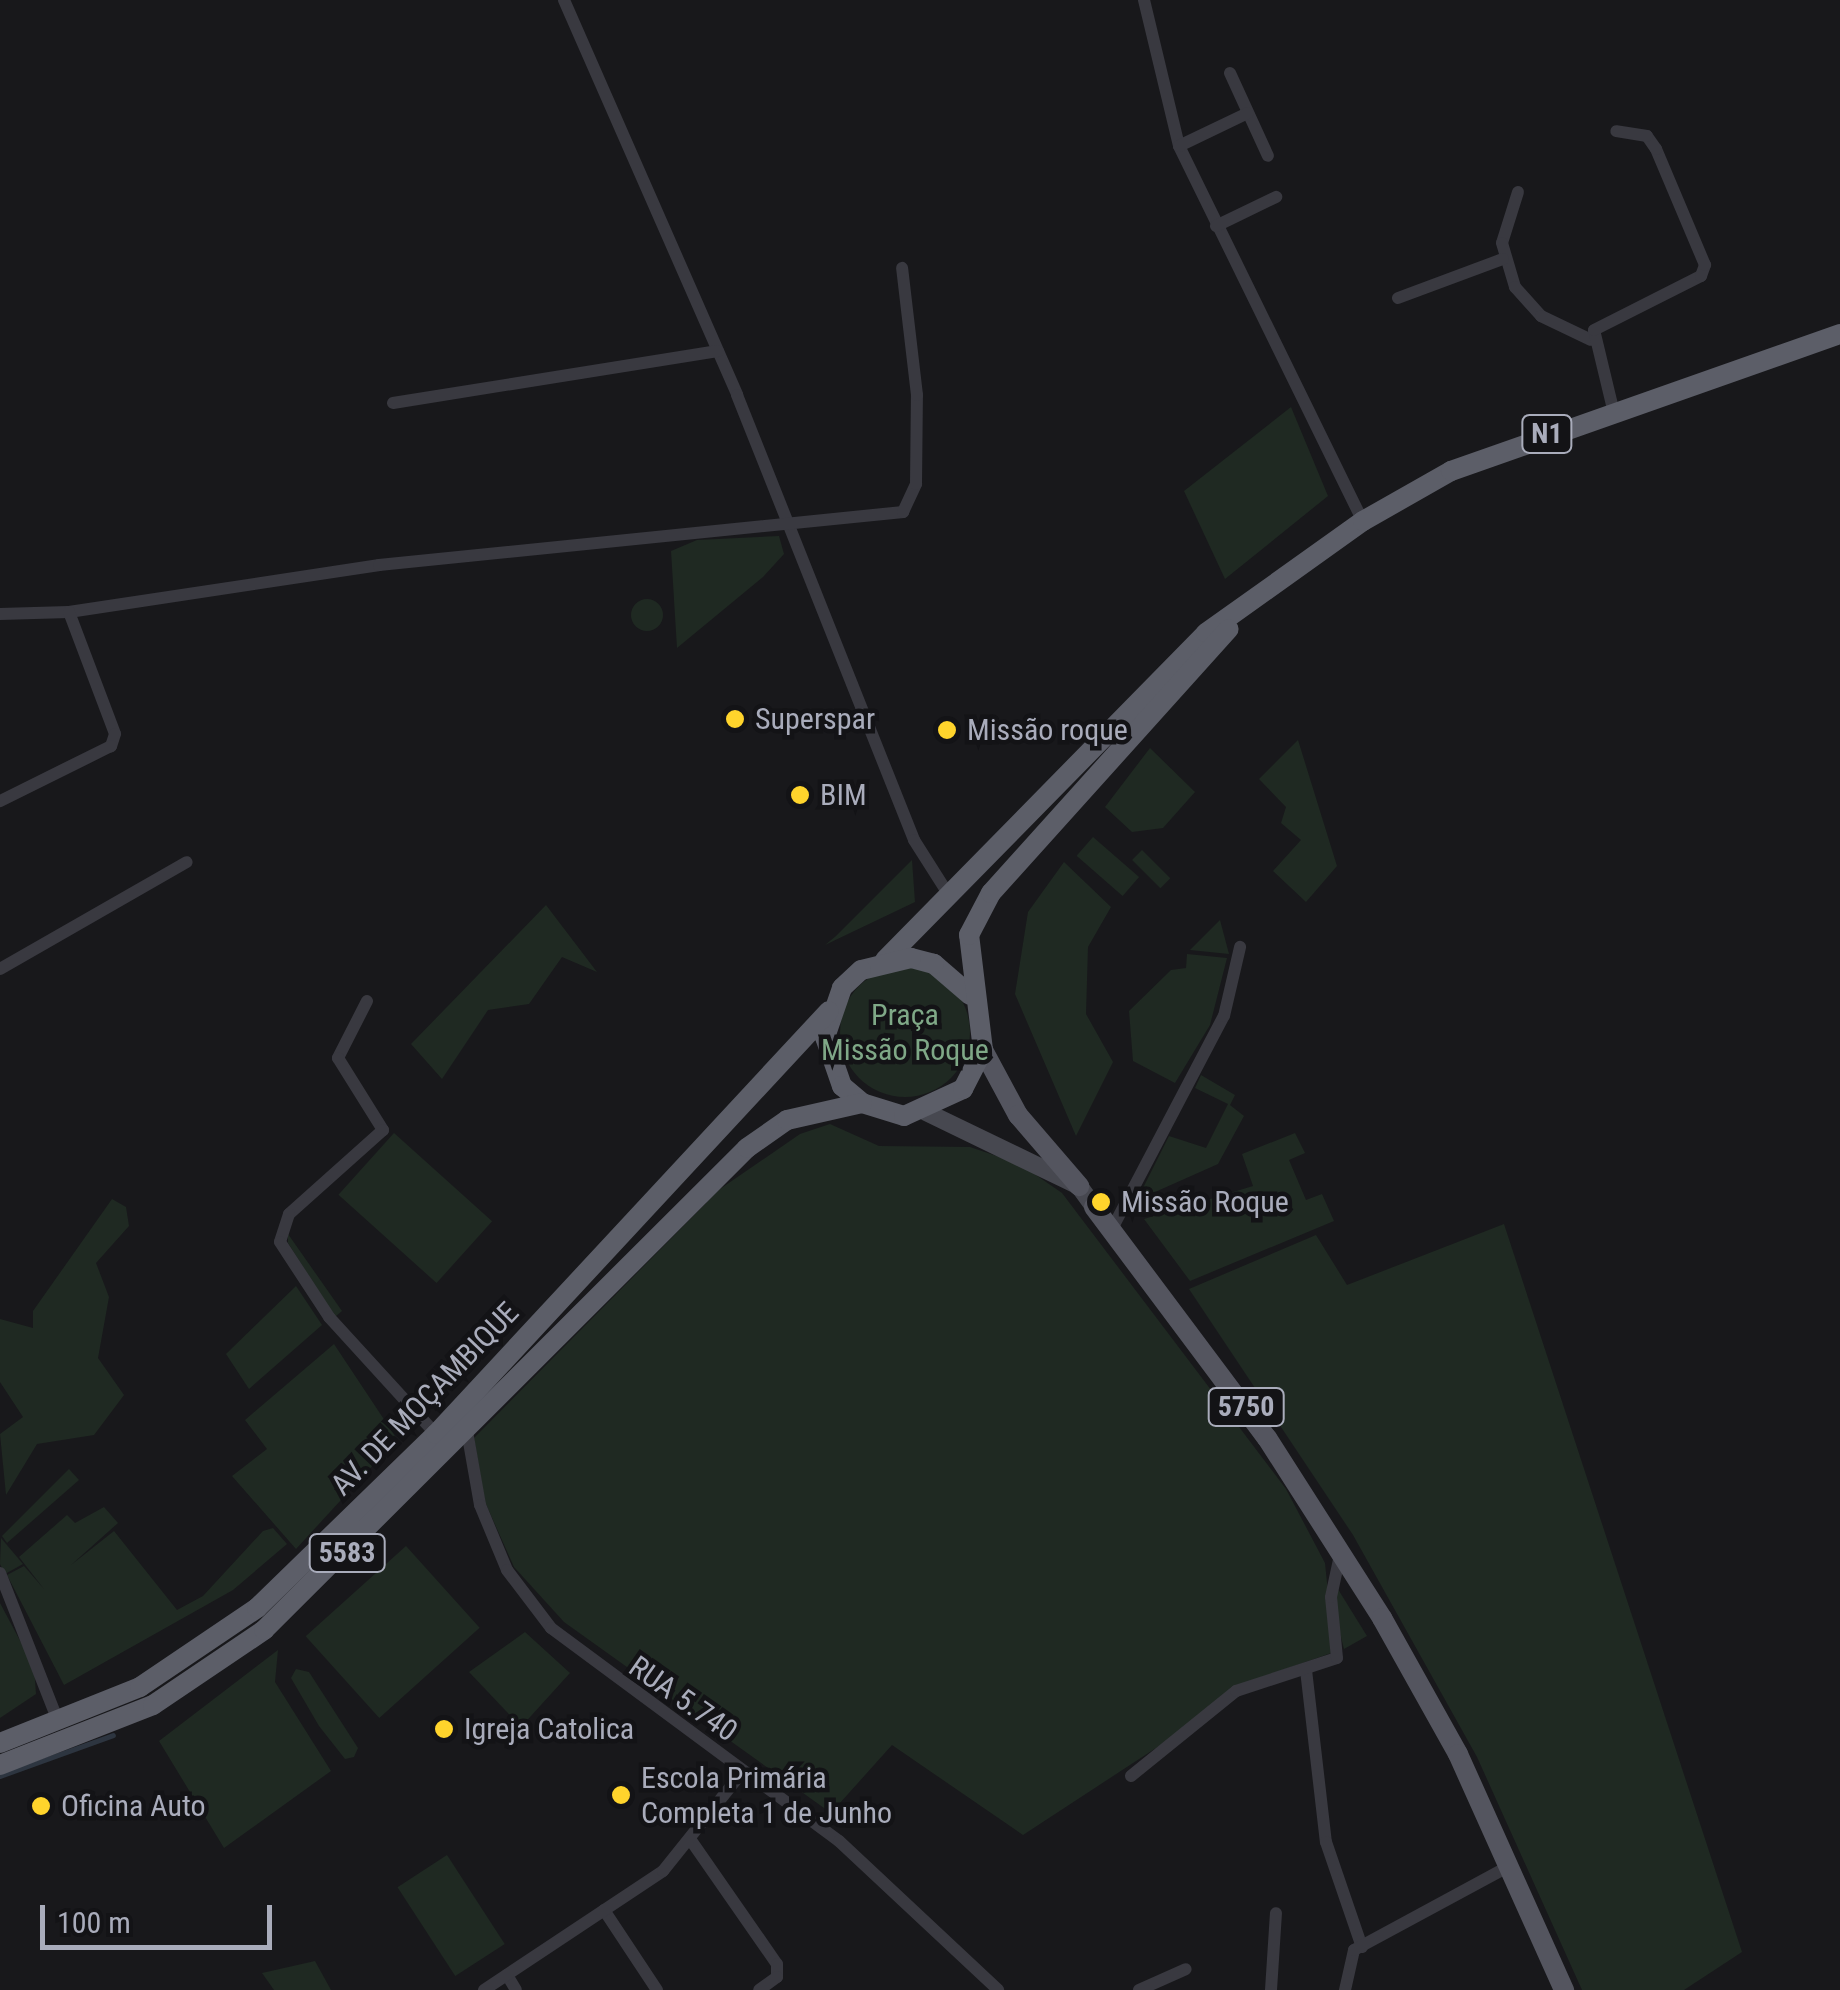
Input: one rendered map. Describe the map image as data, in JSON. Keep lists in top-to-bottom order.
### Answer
{
  "streets": {
    "highway": ["N1", "AV. DE MOÇAMBIQUE", "5583"],
    "main road": ["5750"],
    "street": ["RUA 5.740"]
  },
  "crossings": [
    ["N1", "AV. DE MOÇAMBIQUE"],
    ["N1", "5750"],
    ["AV. DE MOÇAMBIQUE", "5750"],
    ["AV. DE MOÇAMBIQUE", "RUA 5.740"]
  ],
  "parks": ["Praça Missão Roque"],
  "places": [
    "Superspar",
    "Missão roque",
    "BIM",
    "Missão Roque",
    "Igreja Catolica",
    "Escola Primária Completa 1 de Junho",
    "Oficina Auto"
  ],
  "scale_bar": "100 m"
}
